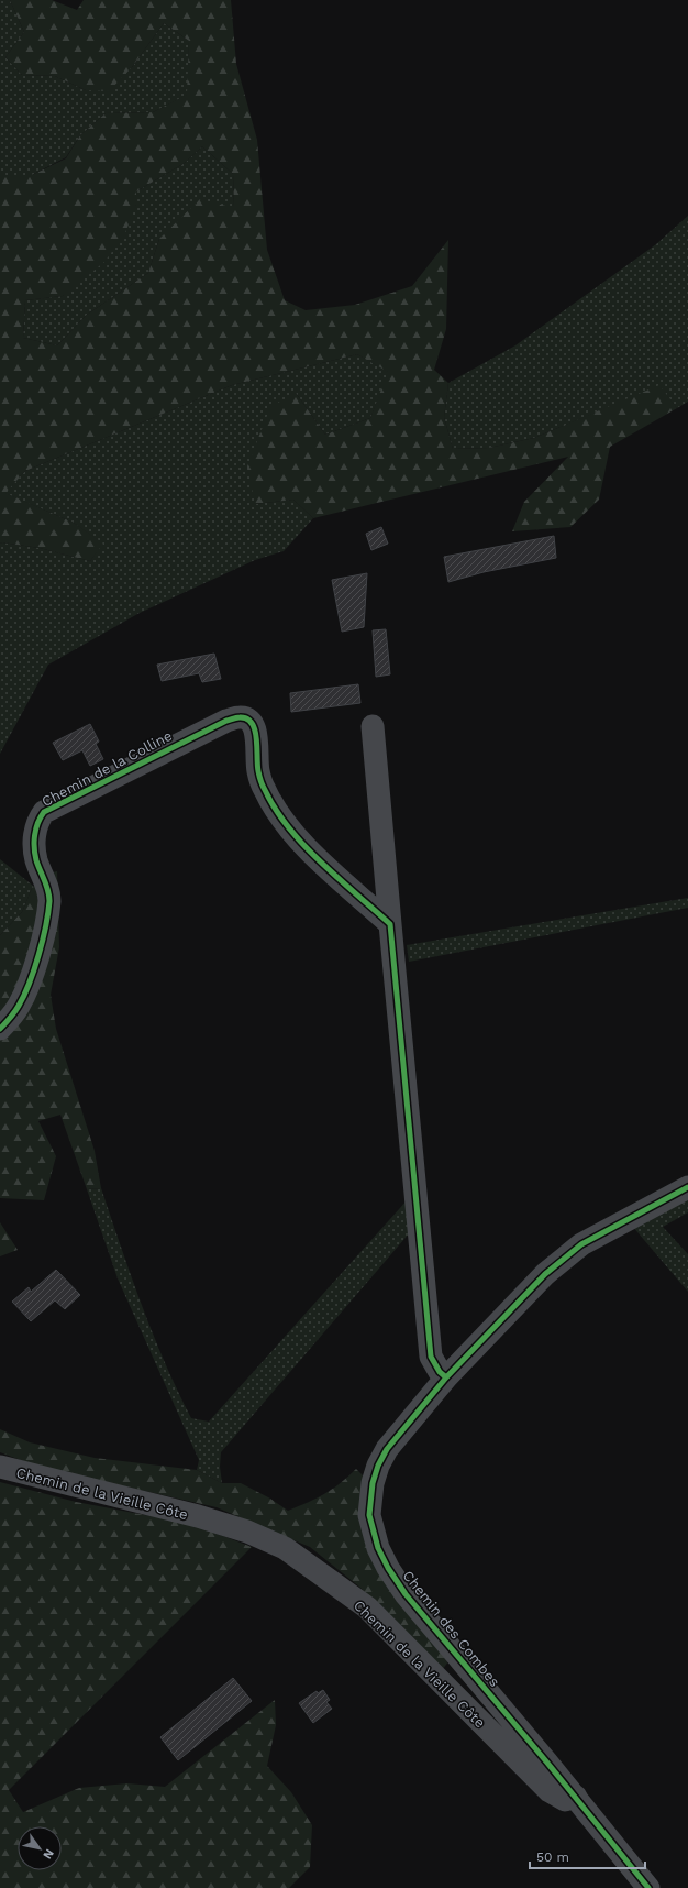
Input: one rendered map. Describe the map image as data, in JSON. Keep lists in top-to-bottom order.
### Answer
{
  "streets": {
    "street": ["Chemin de la Colline", "Chemin de la Vieille Côte", "Chemin des Combes"]
  },
  "crossings": [
    ["Chemin de la Vieille Côte", "Chemin des Combes"]
  ],
  "scale_bar": "50 m",
  "north": "bottom right"
}
